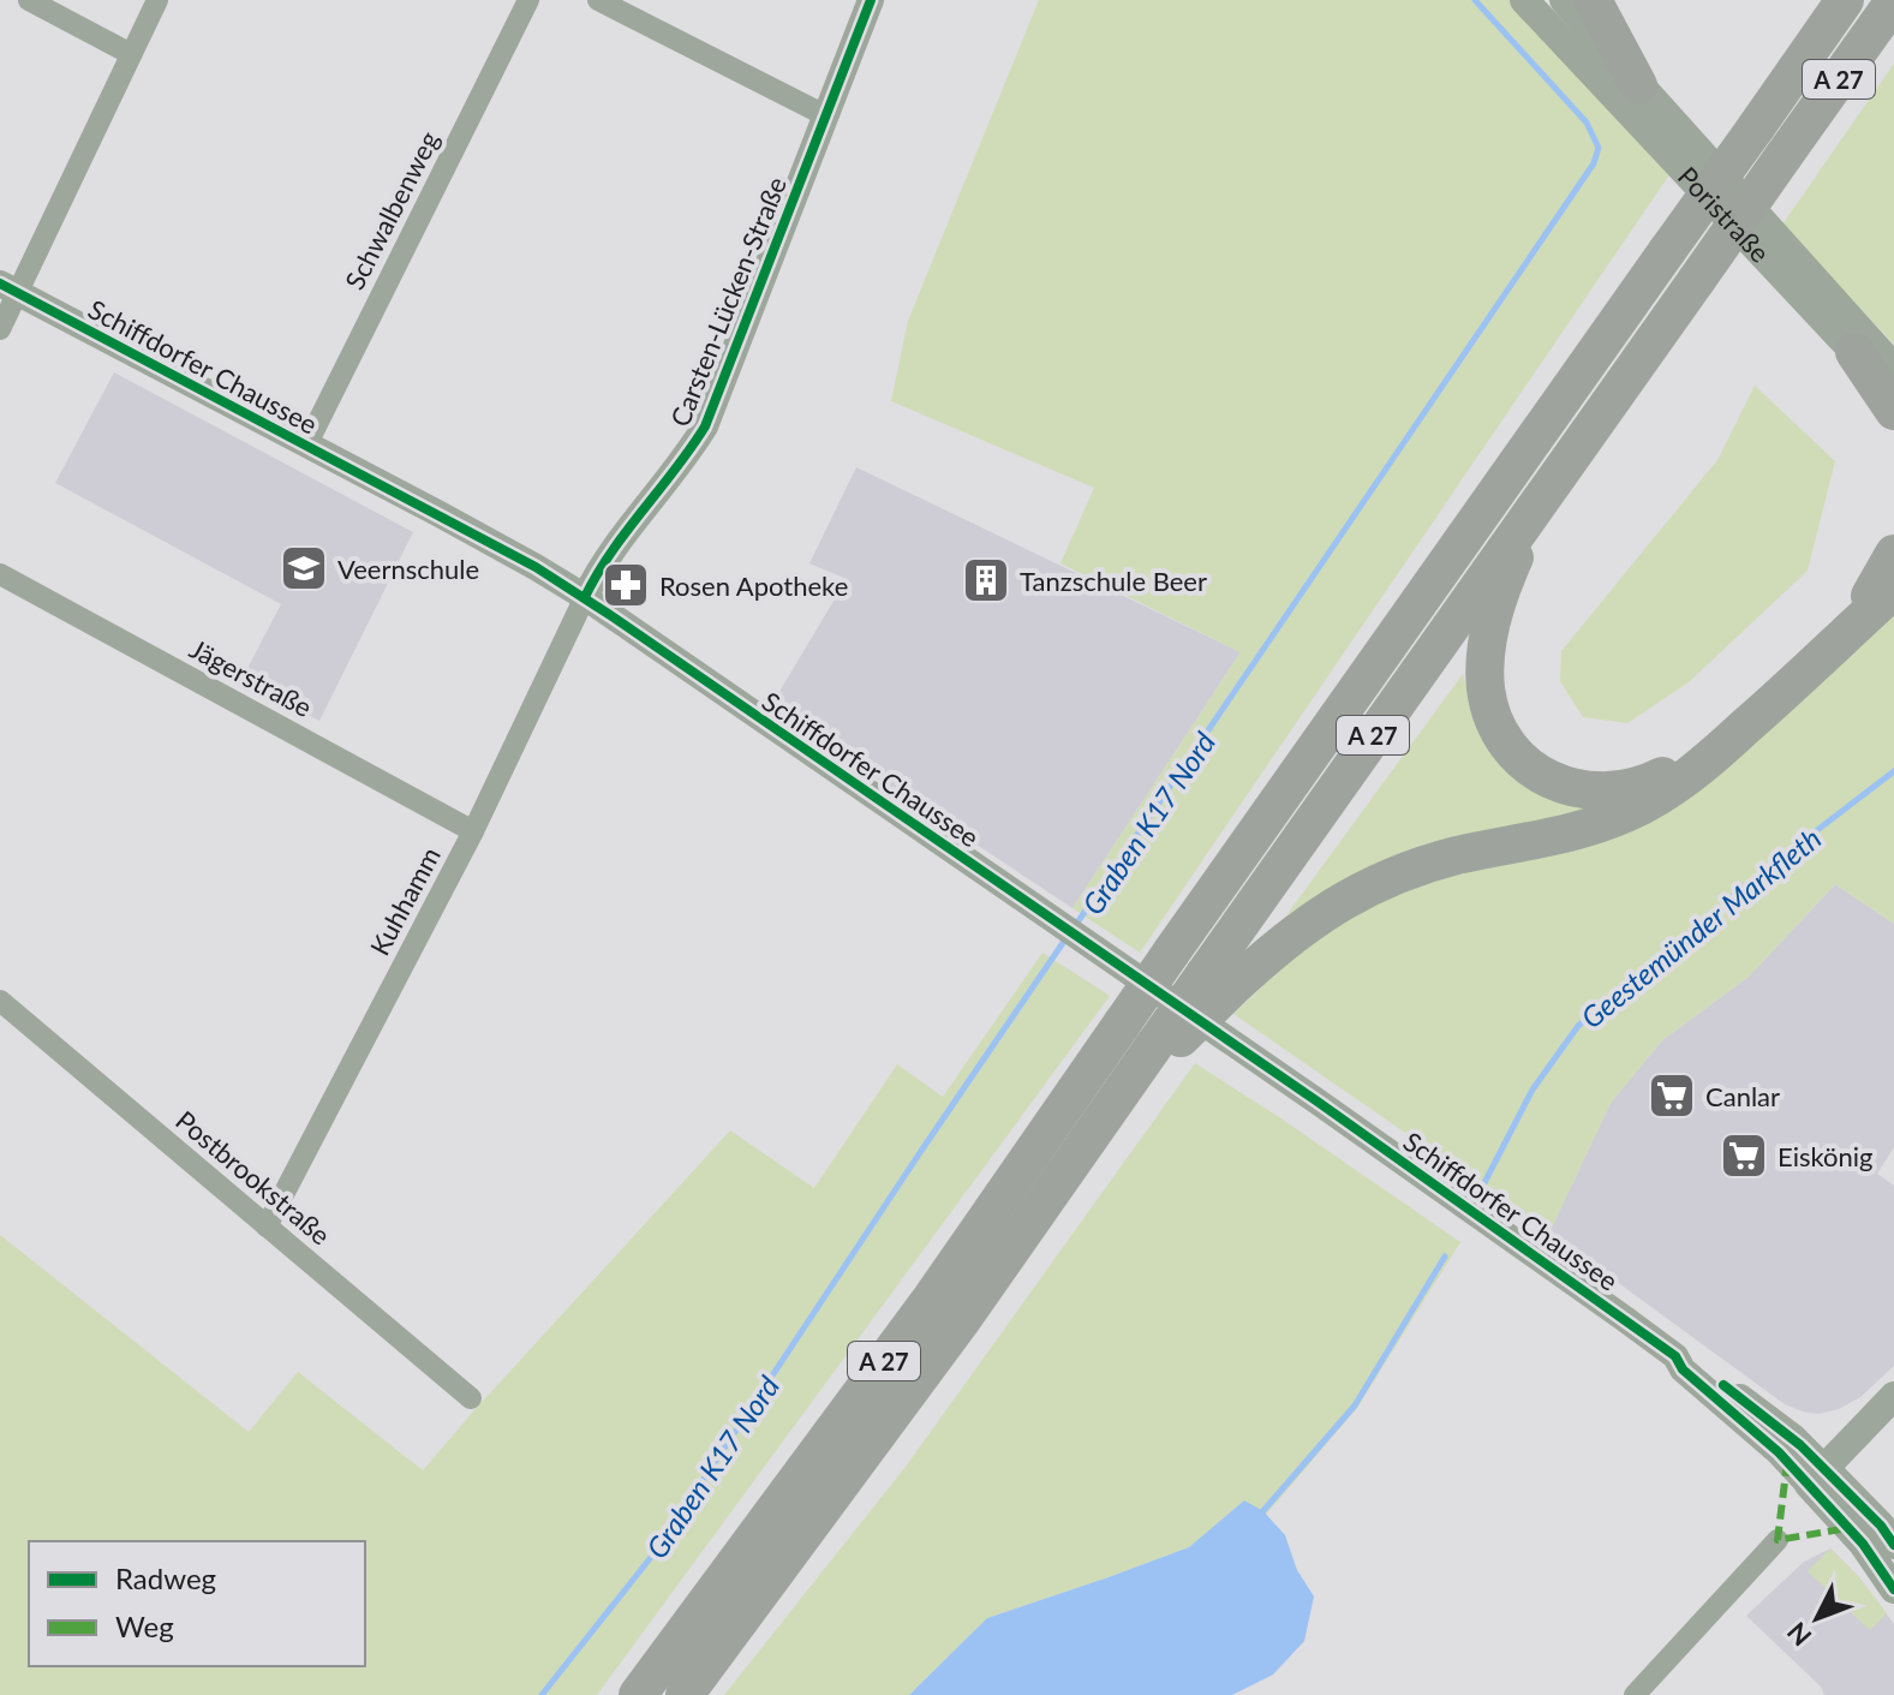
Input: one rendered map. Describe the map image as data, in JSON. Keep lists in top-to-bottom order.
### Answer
{
  "streets": {
    "highway": ["A 27"],
    "main road": ["Poristraße", "Schiffdorfer Chaussee"],
    "street": [
      "Schwalbenweg",
      "Carsten-Lücken-Straße",
      "Jägerstraße",
      "Kuhhamm",
      "Postbrookstraße"
    ]
  },
  "crossings": [
    ["Schwalbenweg", "Schiffdorfer Chaussee"],
    ["Carsten-Lücken-Straße", "Schiffdorfer Chaussee"],
    ["Carsten-Lücken-Straße", "Kuhhamm"],
    ["Schiffdorfer Chaussee", "Kuhhamm"],
    ["Jägerstraße", "Kuhhamm"],
    ["Kuhhamm", "Postbrookstraße"]
  ],
  "water": ["Graben K17 Nord", "Geestemünder Markfleth"],
  "places": {
    "school or university": ["Veernschule"],
    "building": ["Tanzschule Beer"],
    "pharmacy": ["Rosen Apotheke"],
    "supermarket": ["Canlar", "Eiskönig"]
  },
  "legend": ["Radweg", "Weg"],
  "north": "bottom left"
}
